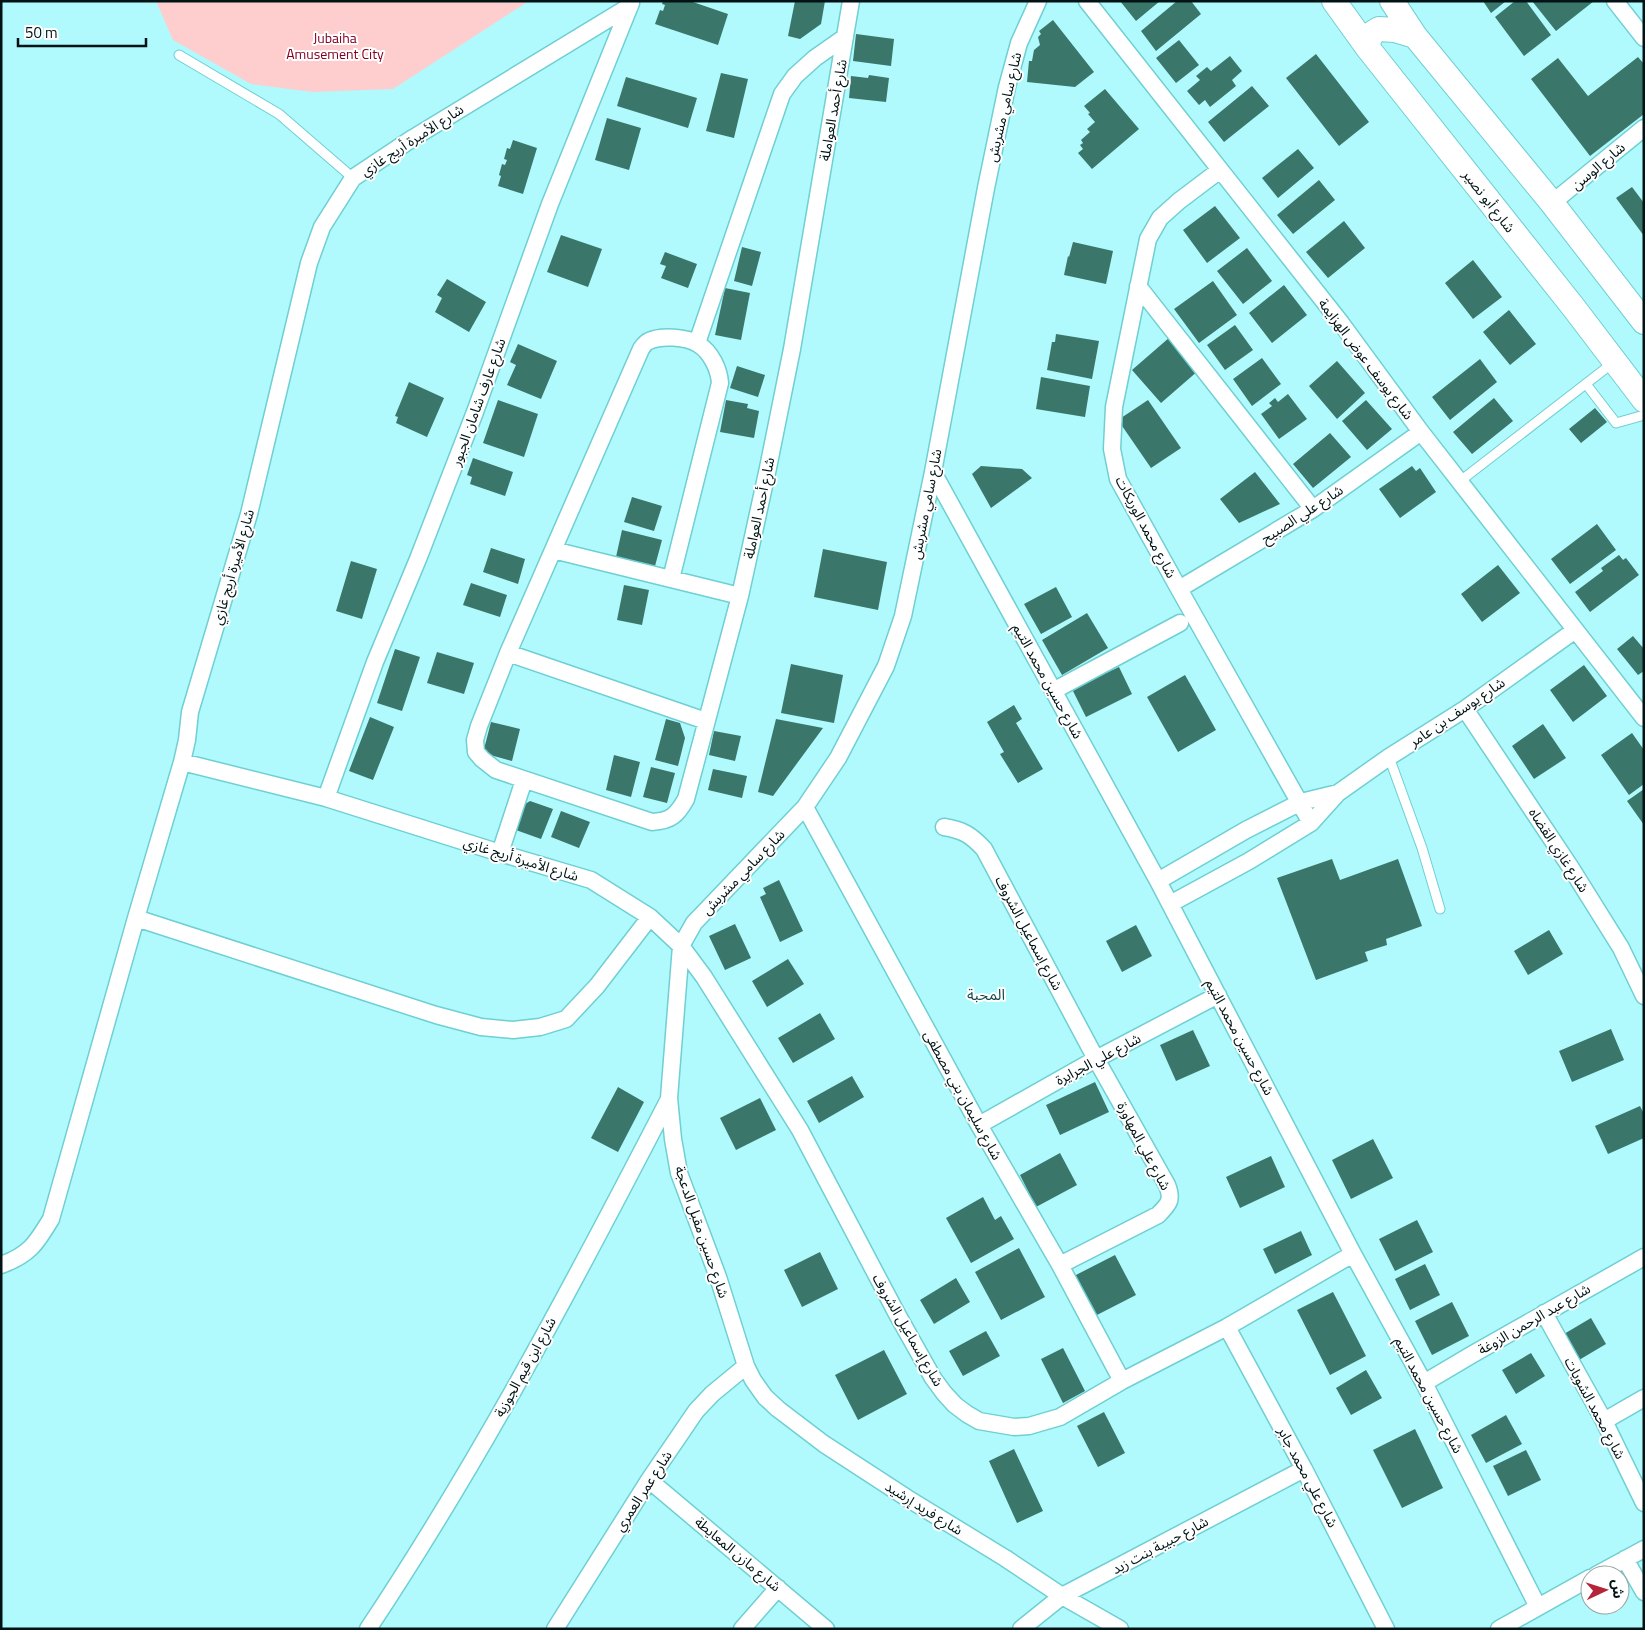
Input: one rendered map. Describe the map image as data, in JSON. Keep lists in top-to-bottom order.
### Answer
{
  "streets": {
    "main road": ["شارع أبو نصير"],
    "street": [
      "شارع سامي مشربش",
      "شارع أحمد العواملة",
      "شارع الأميرة أريج غازي",
      "شارع الوسن",
      "شارع يوسف عوض الهزايمة",
      "شارع عارف شامان الجبور",
      "شارع علي الصبيح",
      "شارع محمد الوريكات",
      "شارع حسين محمد التيم",
      "شارع يوسف بن عامر",
      "شارع غازي القضاه",
      "شارع إسماعيل الشروف",
      "شارع علي الجرايرة",
      "شارع سليمان بني مصطفى",
      "شارع علي المهاورة",
      "شارع حسين مقبل الدعجة",
      "شارع عبد الرحمن الزوغة",
      "شارع ابن قيم الجوزية",
      "شارع محمد الشويات",
      "شارع علي محمد جابر",
      "شارع عمر العمري",
      "شارع فريد إرشيد",
      "شارع حبيبة بنت زيد",
      "شارع مازن المعايطة"
    ]
  },
  "crossings": [
    ["شارع سامي مشربش", "شارع الأميرة أريج غازي"],
    ["شارع سامي مشربش", "شارع حسين محمد التيم"],
    ["شارع سامي مشربش", "شارع إسماعيل الشروف"],
    ["شارع سامي مشربش", "شارع سليمان بني مصطفى"],
    ["شارع سامي مشربش", "شارع حسين مقبل الدعجة"],
    ["شارع الأميرة أريج غازي", "شارع عارف شامان الجبور"],
    ["شارع الأميرة أريج غازي", "شارع إسماعيل الشروف"],
    ["شارع الأميرة أريج غازي", "شارع حسين مقبل الدعجة"],
    ["شارع يوسف عوض الهزايمة", "شارع علي الصبيح"],
    ["شارع يوسف عوض الهزايمة", "شارع محمد الوريكات"],
    ["شارع يوسف عوض الهزايمة", "شارع يوسف بن عامر"],
    ["شارع علي الصبيح", "شارع محمد الوريكات"],
    ["شارع محمد الوريكات", "شارع يوسف بن عامر"],
    ["شارع حسين محمد التيم", "شارع يوسف بن عامر"],
    ["شارع حسين محمد التيم", "شارع إسماعيل الشروف"],
    ["شارع حسين محمد التيم", "شارع علي الجرايرة"],
    ["شارع حسين محمد التيم", "شارع عبد الرحمن الزوغة"],
    ["شارع يوسف بن عامر", "شارع غازي القضاه"],
    ["شارع إسماعيل الشروف", "شارع علي الجرايرة"],
    ["شارع إسماعيل الشروف", "شارع سليمان بني مصطفى"],
    ["شارع إسماعيل الشروف", "شارع علي المهاورة"],
    ["شارع إسماعيل الشروف", "شارع حسين مقبل الدعجة"],
    ["شارع إسماعيل الشروف", "شارع علي محمد جابر"],
    ["شارع علي الجرايرة", "شارع سليمان بني مصطفى"],
    ["شارع علي الجرايرة", "شارع علي المهاورة"],
    ["شارع سليمان بني مصطفى", "شارع علي المهاورة"],
    ["شارع حسين مقبل الدعجة", "شارع ابن قيم الجوزية"],
    ["شارع حسين مقبل الدعجة", "شارع عمر العمري"],
    ["شارع حسين مقبل الدعجة", "شارع فريد إرشيد"],
    ["شارع عبد الرحمن الزوغة", "شارع محمد الشويات"],
    ["شارع علي محمد جابر", "شارع حبيبة بنت زيد"],
    ["شارع عمر العمري", "شارع فريد إرشيد"],
    ["شارع عمر العمري", "شارع مازن المعايطة"],
    ["شارع فريد إرشيد", "شارع حبيبة بنت زيد"]
  ],
  "districts": ["المحبة"],
  "parks": ["Jubaiha Amusement City"],
  "scale_bar": "50 m",
  "north": "right"
}
